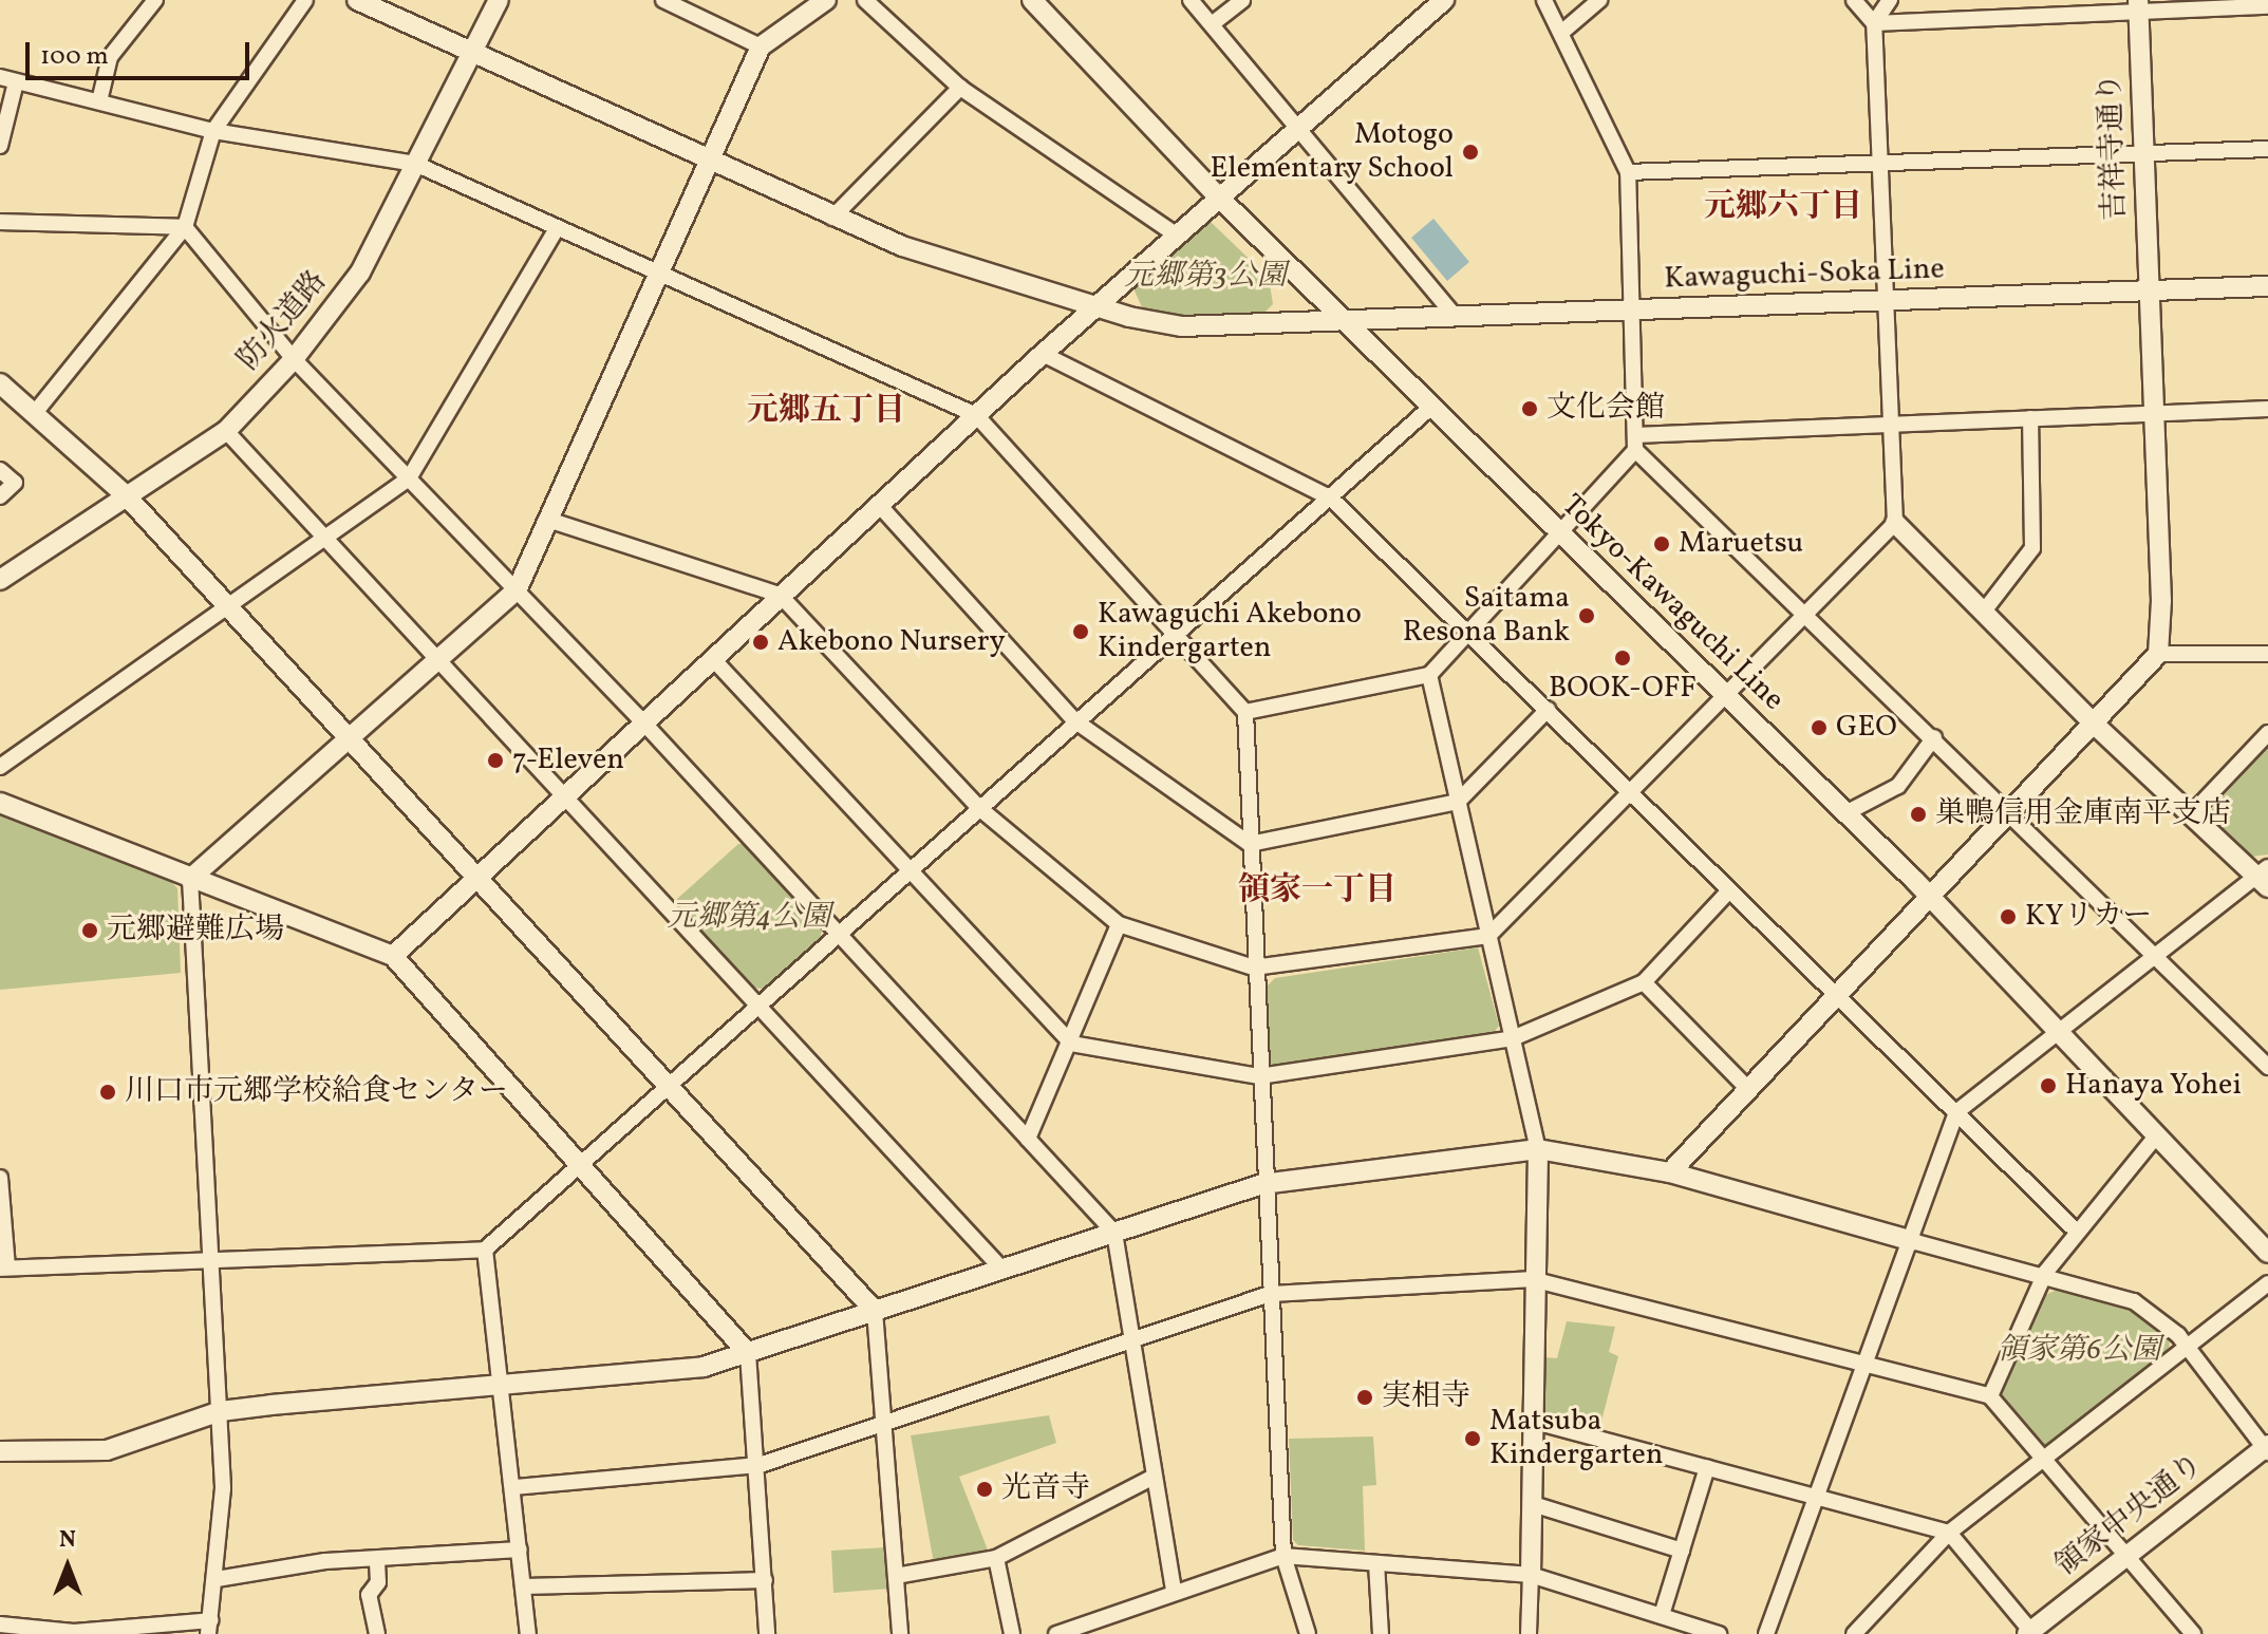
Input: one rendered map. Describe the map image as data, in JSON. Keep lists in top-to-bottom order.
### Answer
{
  "streets": {
    "street": [
      "吉祥寺通り",
      "Kawaguchi-Soka Line",
      "防火道路",
      "Tokyo-Kawaguchi Line",
      "領家中央通り"
    ]
  },
  "crossings": [
    ["吉祥寺通り", "Kawaguchi-Soka Line"],
    ["Kawaguchi-Soka Line", "防火道路"],
    ["Kawaguchi-Soka Line", "Tokyo-Kawaguchi Line"]
  ],
  "districts": ["元郷六丁目", "元郷五丁目", "領家一丁目"],
  "parks": ["元郷第3公園", "元郷第4公園", "領家第6公園"],
  "places": [
    "Motogo Elementary School",
    "文化会館",
    "Maruetsu",
    "Saitama Resona Bank",
    "Kawaguchi Akebono Kindergarten",
    "Akebono Nursery",
    "BOOK-OFF",
    "GEO",
    "7-Eleven",
    "巣鴨信用金庫南平支店",
    "KYリカー",
    "元郷避難広場",
    "Hanaya Yohei",
    "川口市元郷学校給食センター",
    "実相寺",
    "Matsuba Kindergarten",
    "光音寺"
  ],
  "scale_bar": "100 m",
  "north": "top"
}
